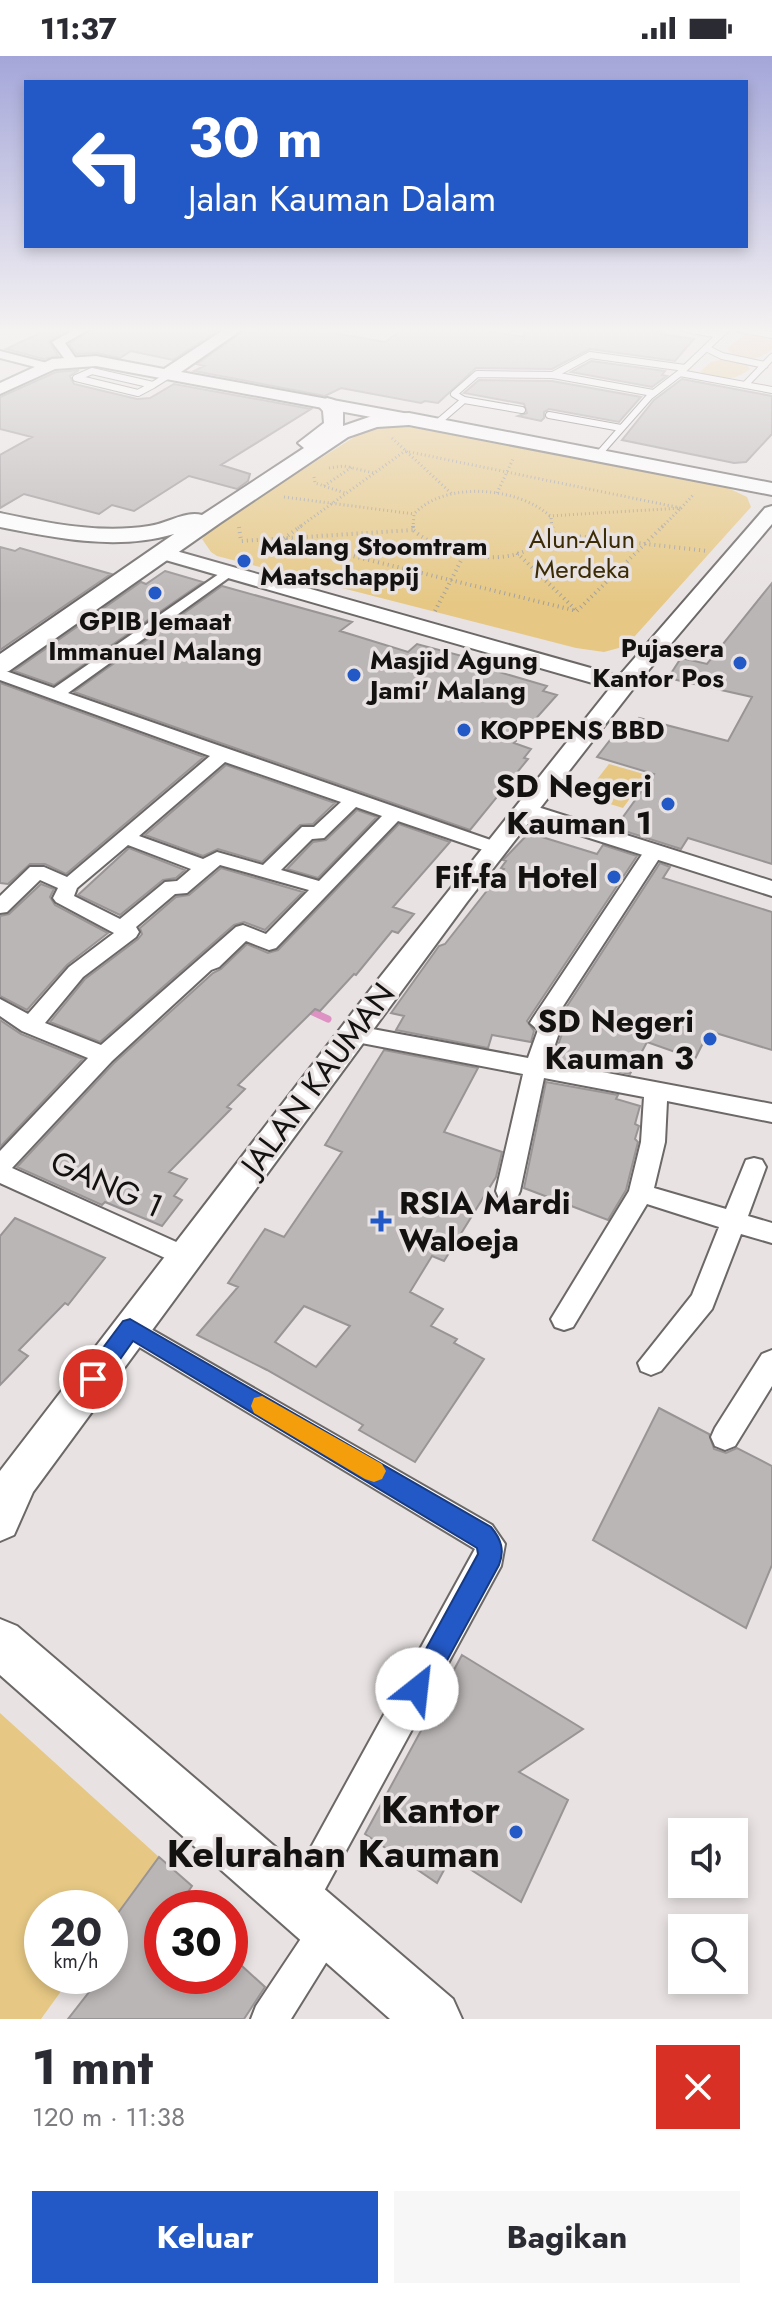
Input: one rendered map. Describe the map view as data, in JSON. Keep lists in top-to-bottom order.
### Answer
{
  "streets": {
    "main road": ["JALAN KAUMAN"],
    "street": ["GANG 1"]
  },
  "crossings": [
    ["JALAN KAUMAN", "GANG 1"]
  ],
  "parks": ["Alun-Alun Merdeka"],
  "places": {
    "other": [
      "Malang Stoomtram Maatschappij",
      "GPIB Jemaat Immanuel Malang",
      "Pujasera Kantor Pos",
      "Masjid Agung Jami' Malang",
      "KOPPENS BBD",
      "SD Negeri Kauman 1",
      "Fif-fa Hotel",
      "SD Negeri Kauman 3",
      "Kantor Kelurahan Kauman"
    ],
    "health": ["RSIA Mardi Waloeja"]
  },
  "page": {
    "status": "11:37",
    "turn": ["30 m", "Jalan Kauman Dalam"],
    "speed": "20 km/h",
    "limit": "30",
    "heading": ["1 mnt", "120 m · 11:38"],
    "buttons": ["Keluar", "Bagikan"]
  }
}
